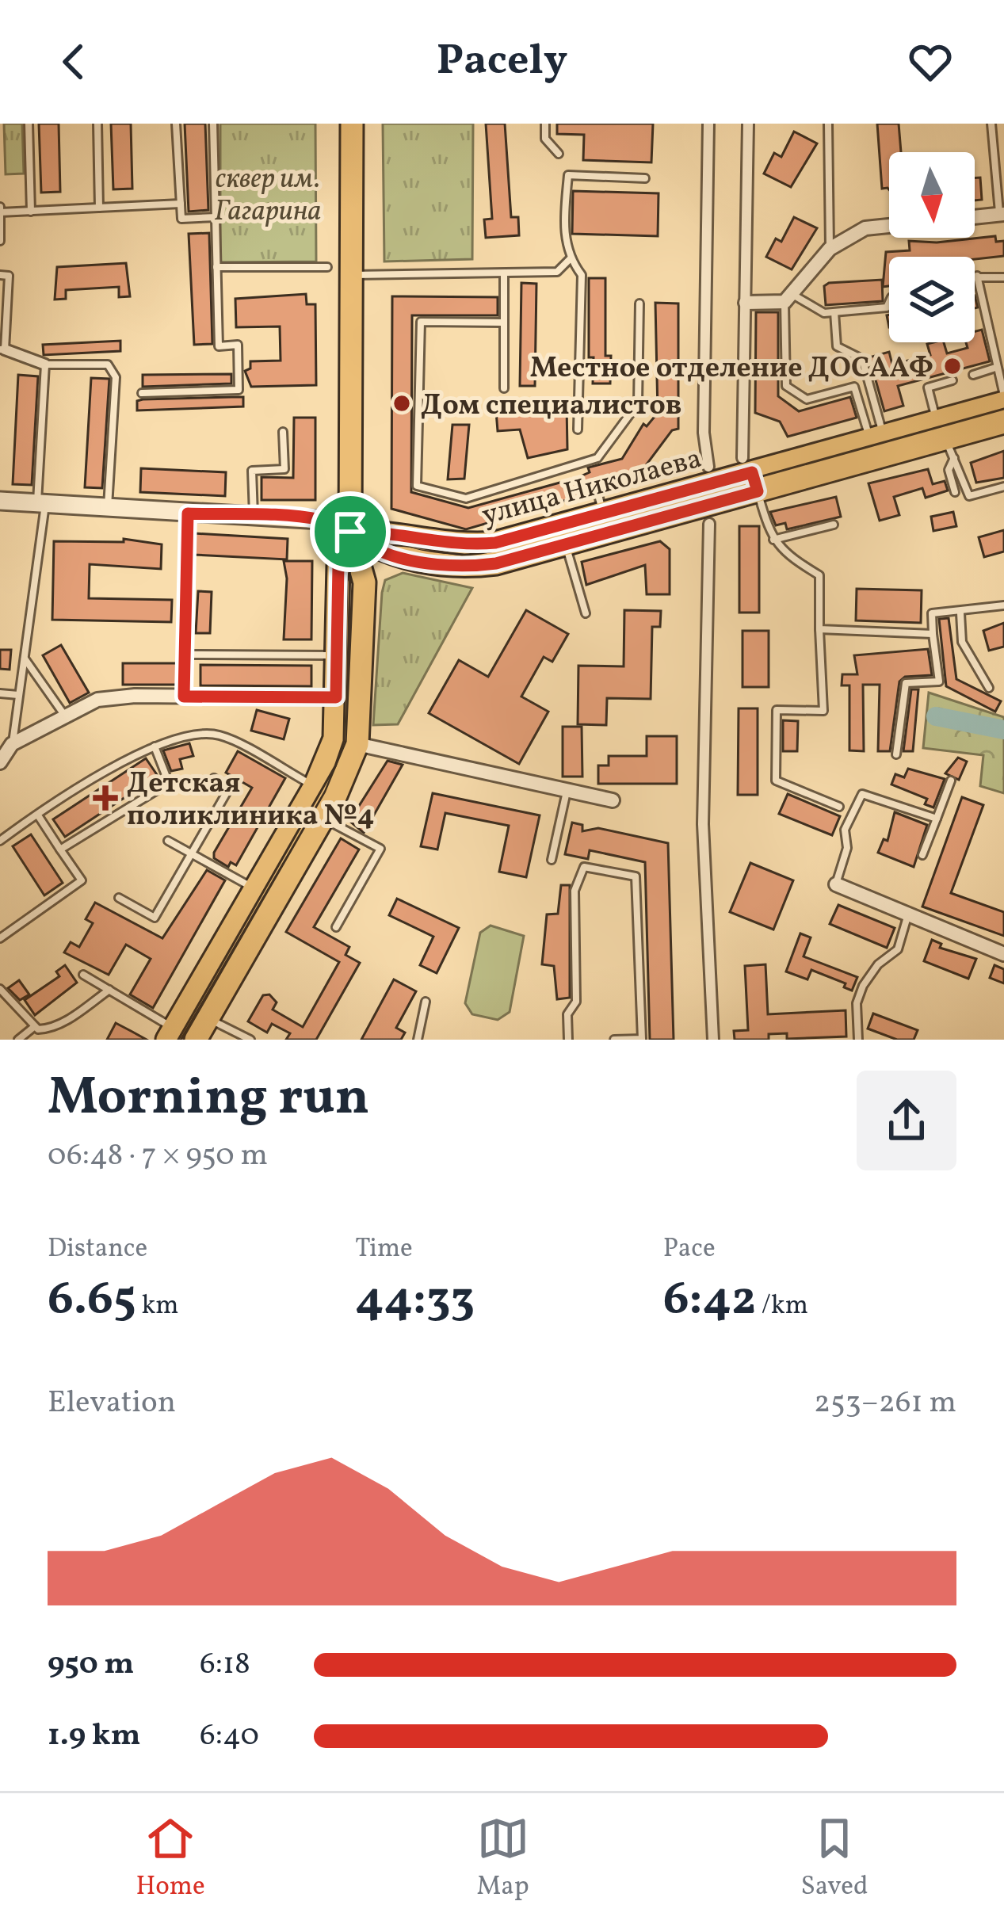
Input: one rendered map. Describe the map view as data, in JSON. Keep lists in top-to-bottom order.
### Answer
{
  "streets": {
    "main road": ["улица Николаева"]
  },
  "parks": ["сквер им. Гагарина"],
  "places": {
    "other": ["Местное отделение ДОСААФ", "Дом специалистов"],
    "health": ["Детская поликлиника №4"]
  },
  "north": "bottom",
  "page": {
    "header": "Pacely",
    "heading": ["Morning run", "06:48 · 7 × 950 m"],
    "stats": [
      ["Distance", "6.65 km"],
      ["Time", "44:33"],
      ["Pace", "6:42 /km"]
    ],
    "chart": ["Elevation", "253–261 m"],
    "list": [
      {
        "name": "950 m",
        "note": "6:18"
      },
      {
        "name": "1.9 km",
        "note": "6:40"
      }
    ],
    "tabs": ["Home", "Map", "Saved"]
  }
}
